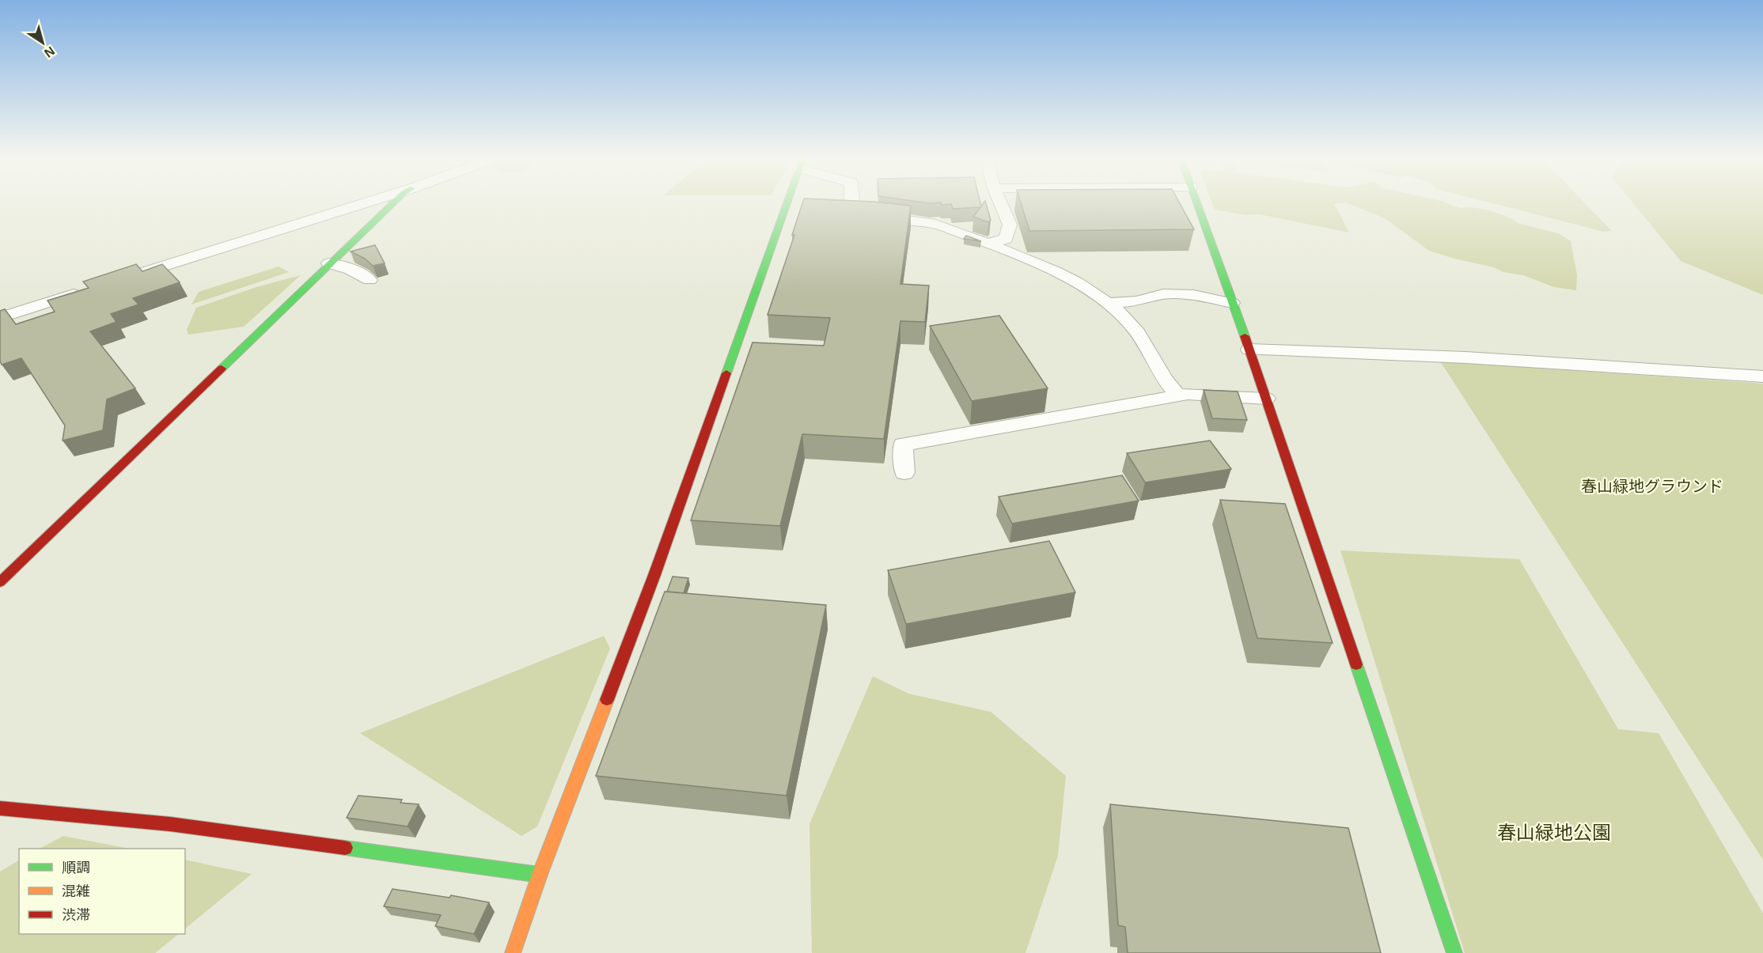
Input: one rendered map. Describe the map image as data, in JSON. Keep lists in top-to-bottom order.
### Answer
{
  "parks": ["春山緑地グラウンド", "春山緑地公園"],
  "legend": ["順調", "混雑", "渋滞"],
  "north": "bottom right"
}
